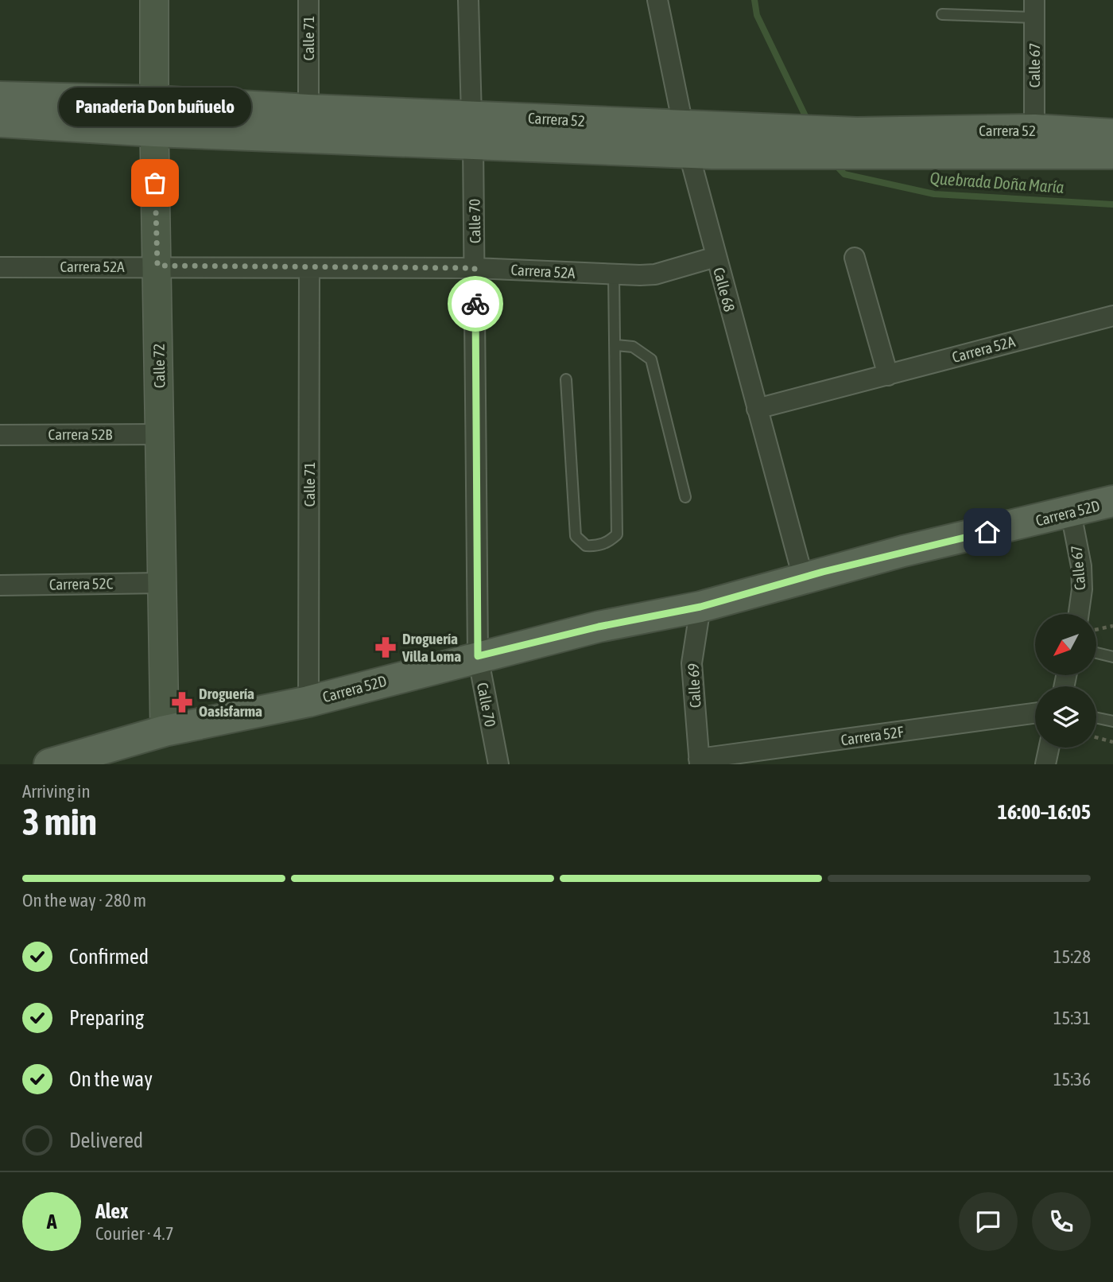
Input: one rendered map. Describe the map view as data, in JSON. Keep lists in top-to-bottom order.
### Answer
{
  "streets": {
    "main road": ["Carrera 52", "Carrera 52D"],
    "street": [
      "Calle 71",
      "Calle 67",
      "Calle 70",
      "Carrera 52A",
      "Calle 68",
      "Calle 72",
      "Carrera 52B",
      "Carrera 52C",
      "Calle 69",
      "Carrera 52F"
    ]
  },
  "crossings": [
    ["Calle 71", "Carrera 52"],
    ["Calle 71", "Carrera 52A"],
    ["Calle 71", "Carrera 52D"],
    ["Calle 67", "Carrera 52"],
    ["Calle 67", "Carrera 52D"],
    ["Carrera 52", "Calle 70"],
    ["Carrera 52", "Calle 68"],
    ["Carrera 52", "Calle 72"],
    ["Calle 70", "Carrera 52A"],
    ["Calle 70", "Carrera 52D"],
    ["Carrera 52A", "Calle 68"],
    ["Carrera 52A", "Calle 72"],
    ["Calle 68", "Carrera 52D"],
    ["Calle 72", "Carrera 52B"],
    ["Calle 72", "Carrera 52D"],
    ["Calle 72", "Carrera 52C"],
    ["Carrera 52D", "Calle 69"],
    ["Calle 69", "Carrera 52F"]
  ],
  "water": ["Quebrada Doña María"],
  "places": {
    "other": ["Panaderia Don buñuelo"],
    "pharmacy": ["Droguería Villa Loma", "Droguería Oasisfarma"]
  },
  "north": "bottom left",
  "page": {
    "bubble": "Panaderia Don buñuelo",
    "heading": ["3 min", "Arriving in", "16:00–16:05"],
    "panel": ["Alex", "Courier · 4.7"],
    "bar": "On the way · 280 m",
    "list": [
      ["Confirmed", "15:28"],
      ["Preparing", "15:31"],
      ["On the way", "15:36"],
      "Delivered"
    ],
    "round": "A"
  }
}
